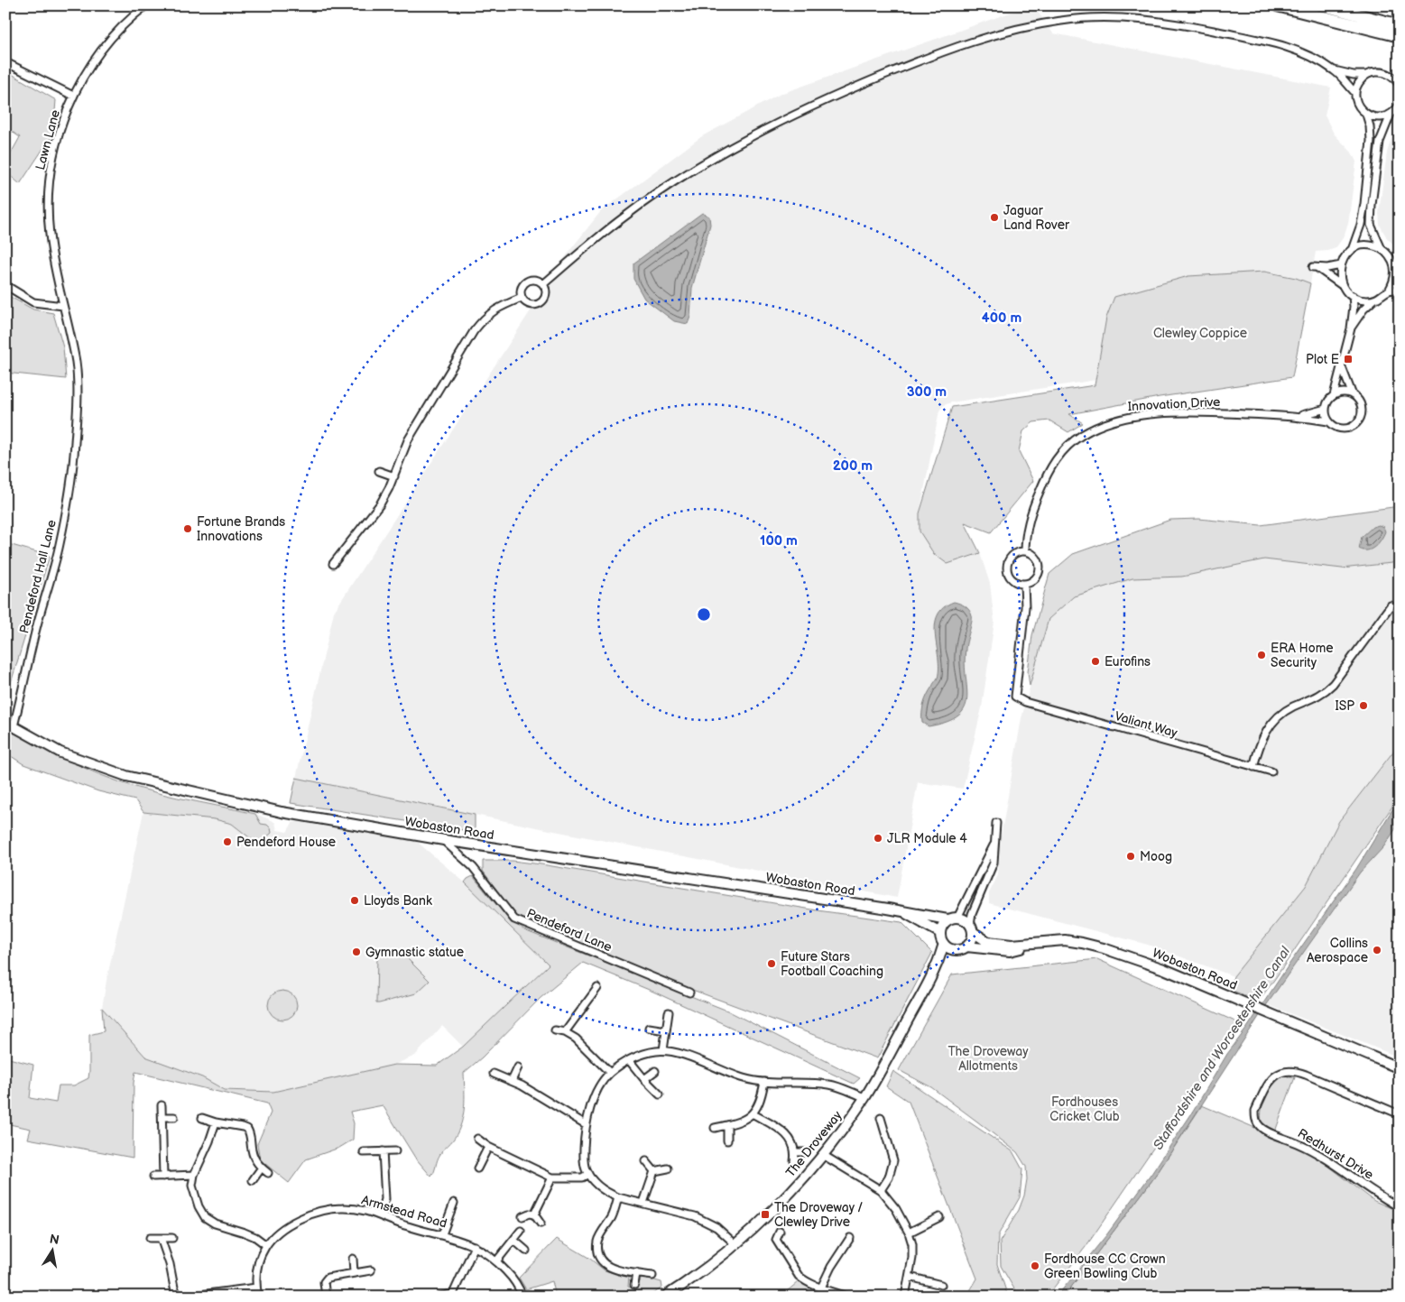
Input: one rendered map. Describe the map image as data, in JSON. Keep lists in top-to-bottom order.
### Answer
{
  "streets": {
    "street": [
      "Lawn Lane",
      "Innovation Drive",
      "Pendeford Hall Lane",
      "Valiant Way",
      "Wobaston Road",
      "Pendeford Lane",
      "The Droveway",
      "Redhurst Drive",
      "Armstead Road"
    ]
  },
  "crossings": [
    ["Lawn Lane", "Pendeford Hall Lane"],
    ["Innovation Drive", "Valiant Way"],
    ["Pendeford Hall Lane", "Wobaston Road"],
    ["Wobaston Road", "Pendeford Lane"],
    ["Wobaston Road", "The Droveway"]
  ],
  "water": ["Staffordshire and Worcestershire Canal"],
  "parks": ["Clewley Coppice", "The Droveway Allotments", "Fordhouses Cricket Club"],
  "places": {
    "other": [
      "Jaguar Land Rover",
      "Fortune Brands Innovations",
      "ERA Home Security",
      "Eurofins",
      "ISP",
      "JLR Module 4",
      "Pendeford House",
      "Moog",
      "Lloyds Bank",
      "Collins Aerospace",
      "Gymnastic statue",
      "Future Stars Football Coaching",
      "Fordhouse CC Crown Green Bowling Club"
    ],
    "transit": ["Plot E", "The Droveway / Clewley Drive"]
  },
  "north": "top",
  "rings": [
    "400 m",
    "300 m",
    "200 m",
    "100 m"
  ]
}
